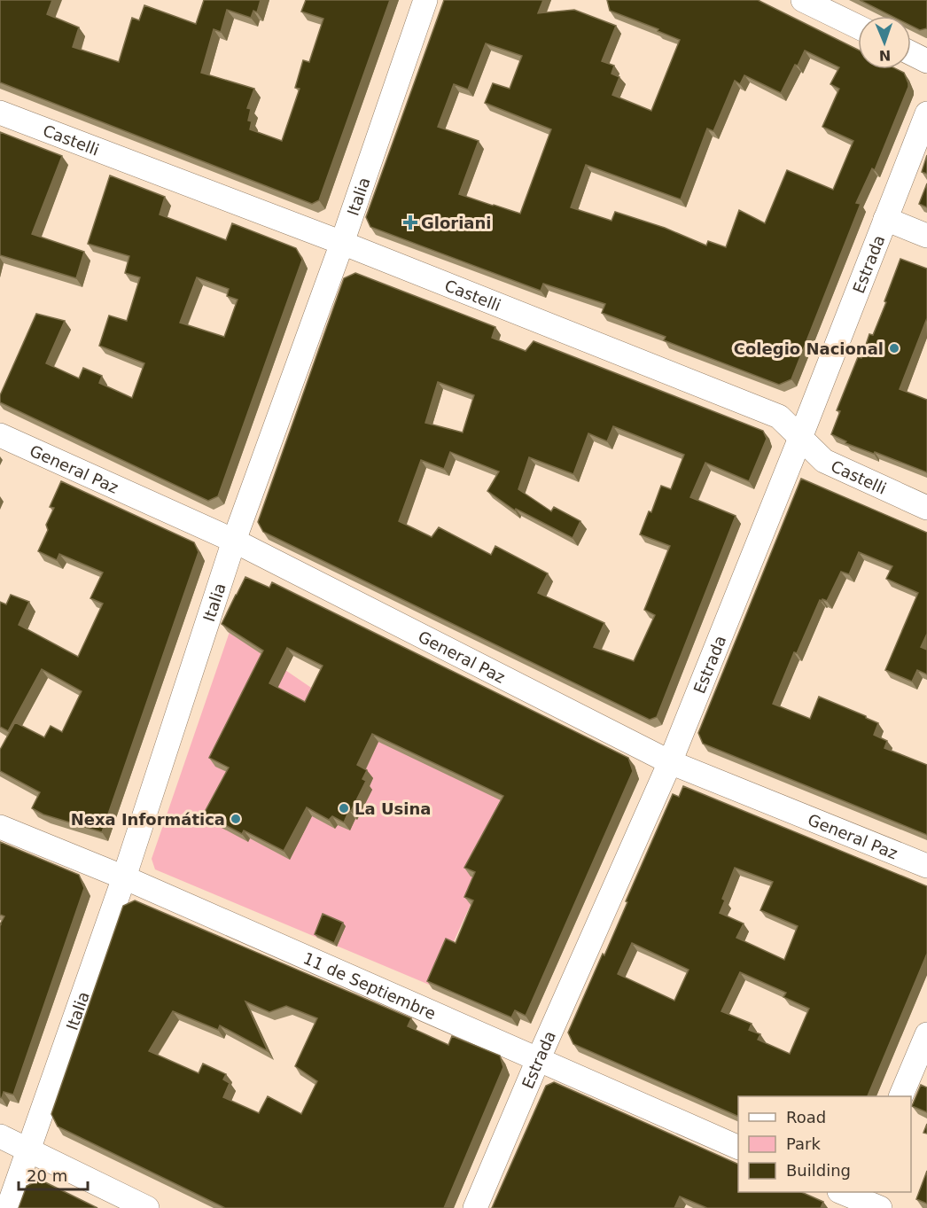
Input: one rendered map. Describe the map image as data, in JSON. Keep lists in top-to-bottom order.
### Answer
{
  "streets": {
    "street": [
      "Castelli",
      "Italia",
      "Estrada",
      "General Paz",
      "11 de Septiembre"
    ]
  },
  "crossings": [
    ["Castelli", "Italia"],
    ["Castelli", "Estrada"],
    ["Italia", "General Paz"],
    ["Italia", "11 de Septiembre"],
    ["Estrada", "General Paz"],
    ["Estrada", "11 de Septiembre"]
  ],
  "places": {
    "health": ["Gloriani"],
    "other": ["Colegio Nacional", "La Usina", "Nexa Informática"]
  },
  "legend": ["Road", "Park", "Building"],
  "scale_bar": "20 m",
  "north": "bottom"
}
